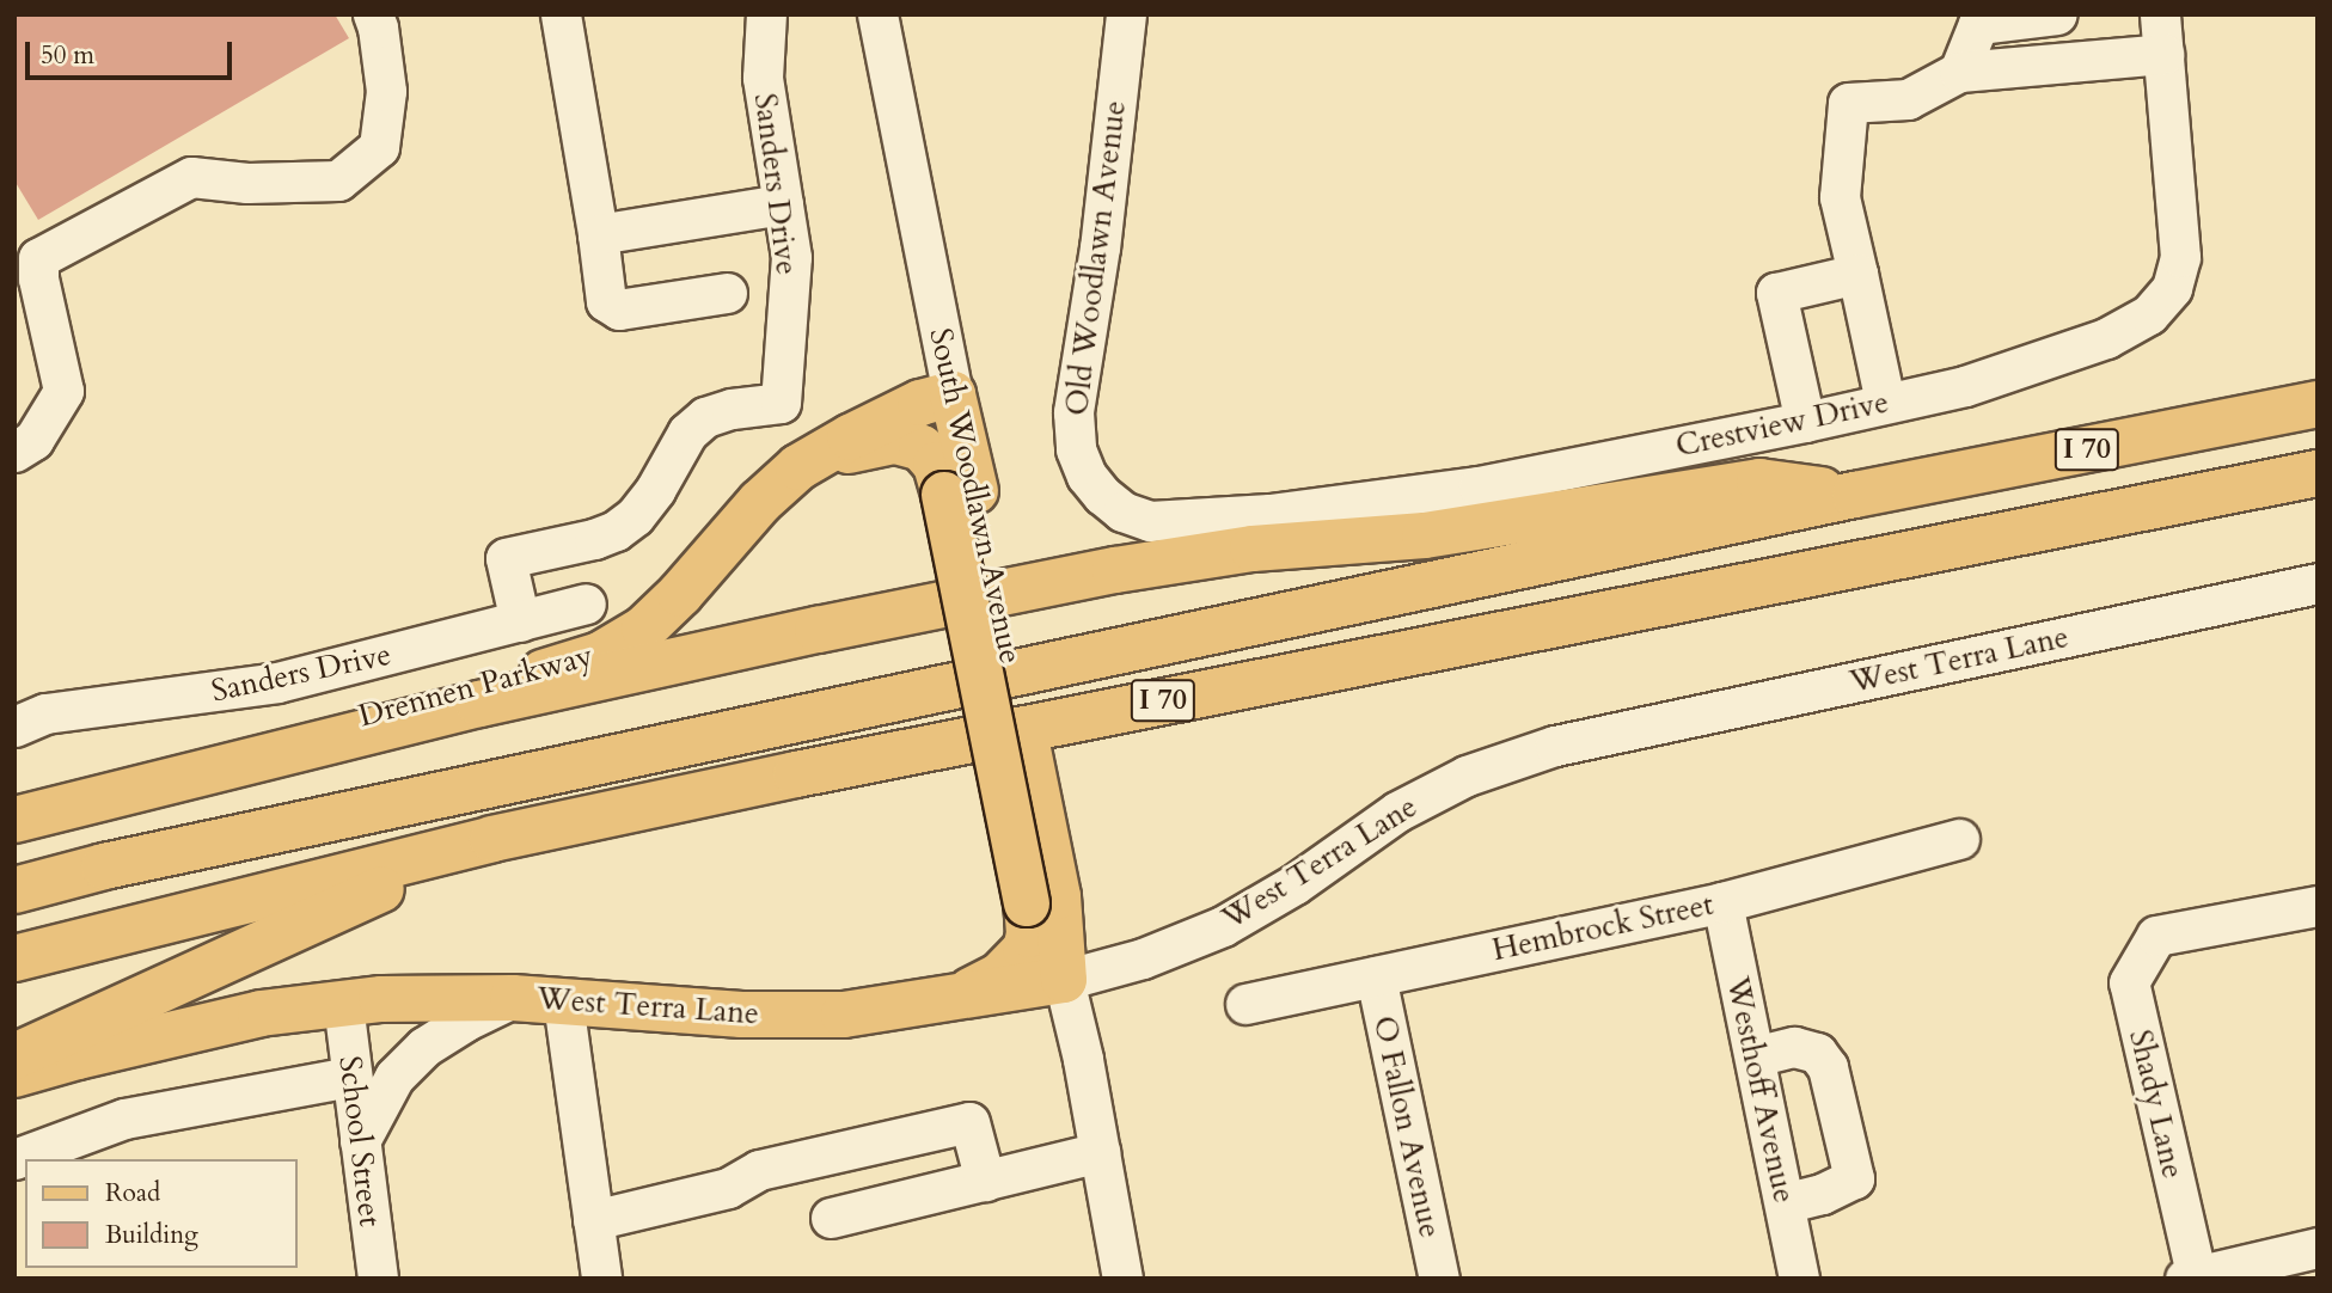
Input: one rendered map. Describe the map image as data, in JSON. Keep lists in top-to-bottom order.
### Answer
{
  "streets": {
    "main road": [
      "I 70",
      "South Woodlawn Avenue",
      "West Terra Lane",
      "Drennen Parkway"
    ],
    "street": [
      "Sanders Drive",
      "Old Woodlawn Avenue",
      "Crestview Drive",
      "Hembrock Street",
      "Westhoff Avenue",
      "Shady Lane",
      "O Fallon Avenue",
      "School Street"
    ]
  },
  "crossings": [
    ["Old Woodlawn Avenue", "Crestview Drive"],
    ["South Woodlawn Avenue", "West Terra Lane"],
    ["South Woodlawn Avenue", "Drennen Parkway"],
    ["West Terra Lane", "School Street"],
    ["Hembrock Street", "Westhoff Avenue"],
    ["Hembrock Street", "O Fallon Avenue"]
  ],
  "legend": ["Road", "Building"],
  "scale_bar": "50 m"
}
